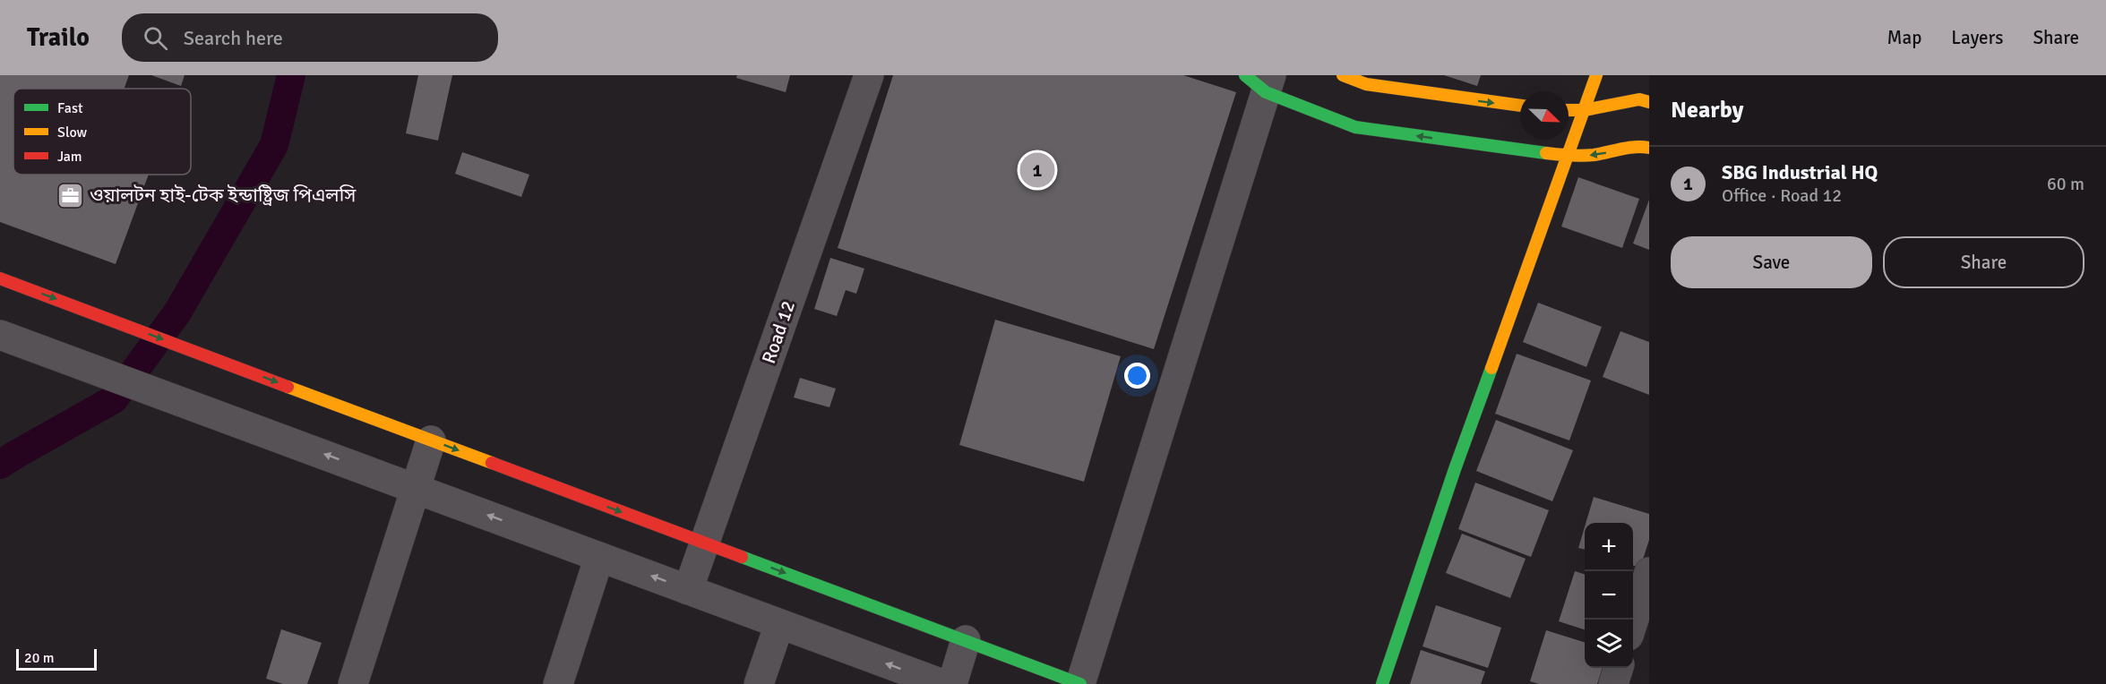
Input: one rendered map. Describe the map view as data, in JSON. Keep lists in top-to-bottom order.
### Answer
{
  "streets": {
    "street": ["Road 12"]
  },
  "places": {
    "office": ["ওয়ালটন হাই-টেক ইন্ডাষ্ট্রিজ পিএলসি"]
  },
  "legend": ["Fast", "Slow", "Jam"],
  "scale_bar": "20 m",
  "north": "bottom right",
  "page": {
    "header": "Trailo",
    "search": "Search here",
    "nav": ["Map", "Layers", "Share"],
    "heading": "Nearby",
    "list": [
      {
        "mark": "1",
        "name": "SBG Industrial HQ",
        "note": "Office · Road 12",
        "value": "60 m"
      }
    ],
    "pins": "1",
    "buttons": ["Save", "Share"],
    "map_buttons": ["+", "−"],
    "scale": "20 m"
  }
}
